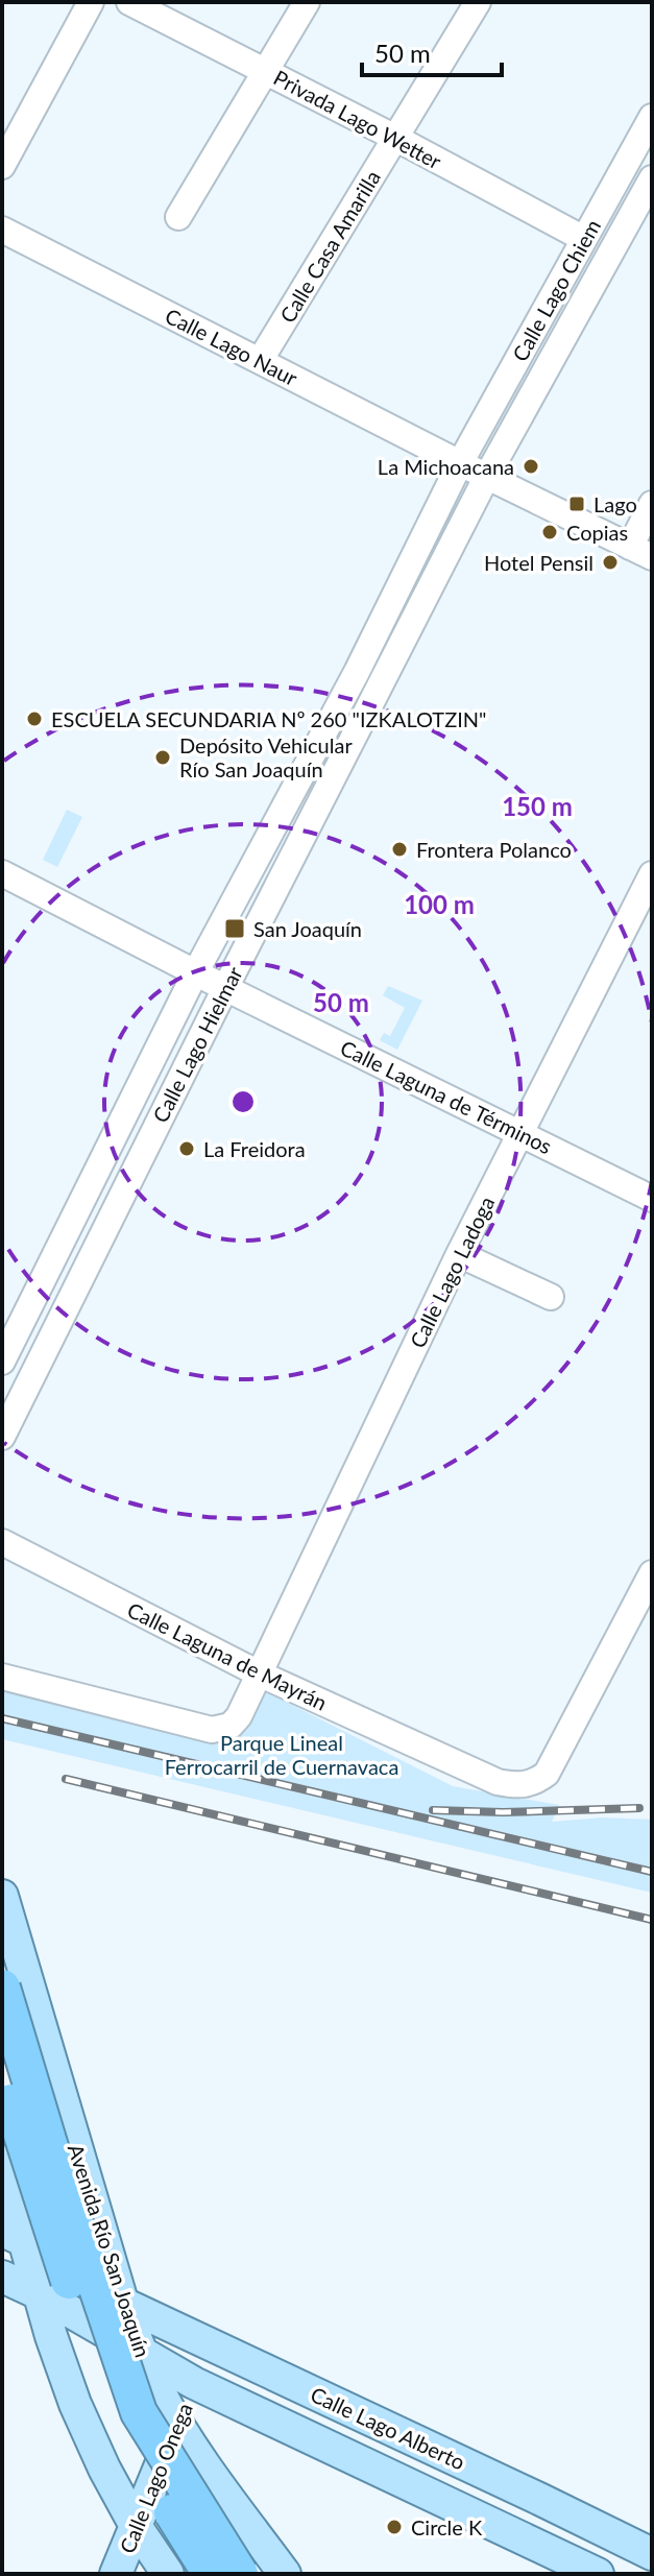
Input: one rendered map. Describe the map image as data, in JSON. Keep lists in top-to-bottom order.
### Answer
{
  "streets": {
    "highway": ["Avenida Río San Joaquín"],
    "main road": ["Calle Lago Alberto", "Calle Lago Onega"],
    "street": [
      "Privada Lago Wetter",
      "Calle Casa Amarilla",
      "Calle Lago Chiem",
      "Calle Lago Naur",
      "Calle Lago Hielmar",
      "Calle Laguna de Términos",
      "Calle Lago Ladoga",
      "Calle Laguna de Mayrán"
    ]
  },
  "crossings": [
    ["Privada Lago Wetter", "Calle Casa Amarilla"],
    ["Privada Lago Wetter", "Calle Lago Chiem"],
    ["Calle Casa Amarilla", "Calle Lago Naur"],
    ["Calle Lago Chiem", "Calle Lago Naur"],
    ["Calle Lago Chiem", "Calle Lago Hielmar"],
    ["Calle Lago Naur", "Calle Lago Hielmar"],
    ["Calle Lago Hielmar", "Calle Laguna de Términos"],
    ["Calle Laguna de Términos", "Calle Lago Ladoga"],
    ["Calle Lago Ladoga", "Calle Laguna de Mayrán"],
    ["Avenida Río San Joaquín", "Calle Lago Alberto"],
    ["Avenida Río San Joaquín", "Calle Lago Onega"],
    ["Calle Lago Alberto", "Calle Lago Onega"]
  ],
  "parks": ["Parque Lineal Ferrocarril de Cuernavaca"],
  "places": {
    "other": [
      "La Michoacana",
      "Copias",
      "Hotel Pensil",
      "ESCUELA SECUNDARIA Nº 260 \"IZKALOTZIN\"",
      "Depósito Vehicular Río San Joaquín",
      "Frontera Polanco",
      "La Freidora",
      "Circle K"
    ],
    "transit": ["Lago", "San Joaquín"]
  },
  "scale_bar": "50 m",
  "rings": ["150 m", "100 m", "50 m"]
}
